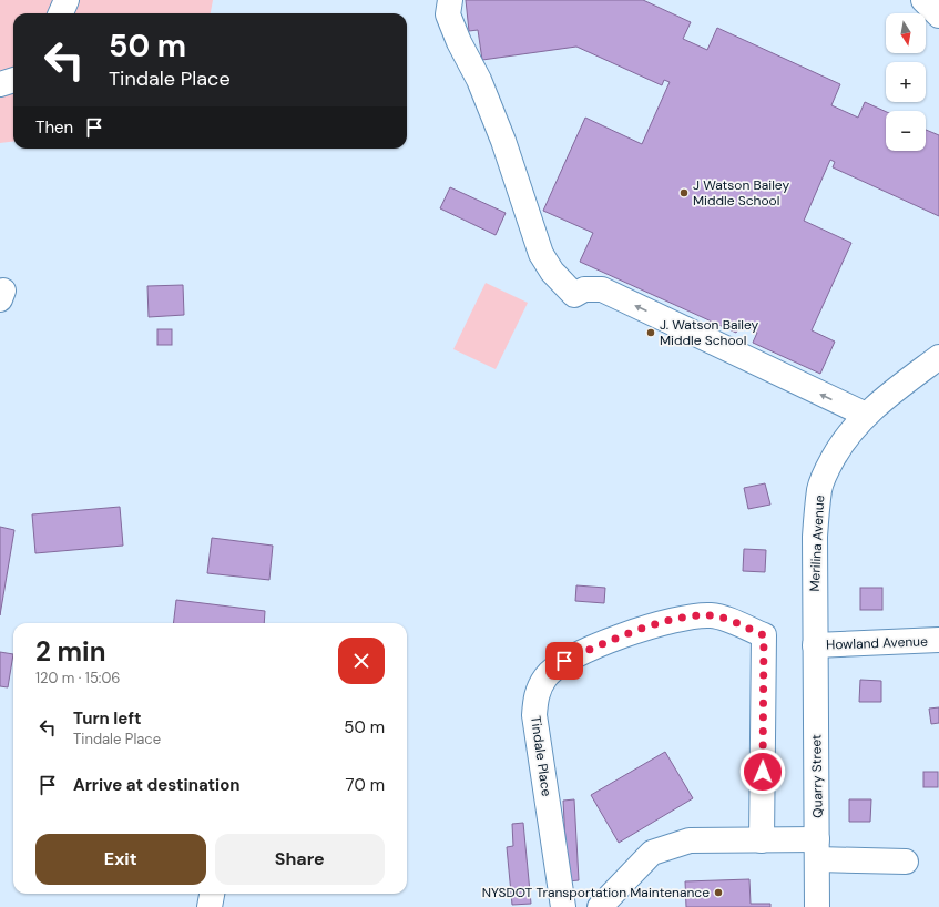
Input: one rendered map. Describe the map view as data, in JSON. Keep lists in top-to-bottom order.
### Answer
{
  "streets": {
    "street": [
      "Merilina Avenue",
      "Howland Avenue",
      "Tindale Place",
      "Quarry Street"
    ]
  },
  "crossings": [
    ["Merilina Avenue", "Howland Avenue"],
    ["Merilina Avenue", "Quarry Street"],
    ["Howland Avenue", "Quarry Street"]
  ],
  "places": ["J Watson Bailey Middle School", "J. Watson Bailey Middle School", "NYSDOT Transportation Maintenance"],
  "north": "bottom",
  "page": {
    "map_buttons": ["+", "−"],
    "turn": ["50 m", "Tindale Place"],
    "then": "Then",
    "heading": ["2 min", "120 m · 15:06"],
    "list": [
      {
        "name": "Turn left",
        "note": "Tindale Place",
        "value": "50 m"
      },
      {
        "name": "Arrive at destination",
        "value": "70 m"
      }
    ],
    "buttons": ["Exit", "Share"]
  }
}
